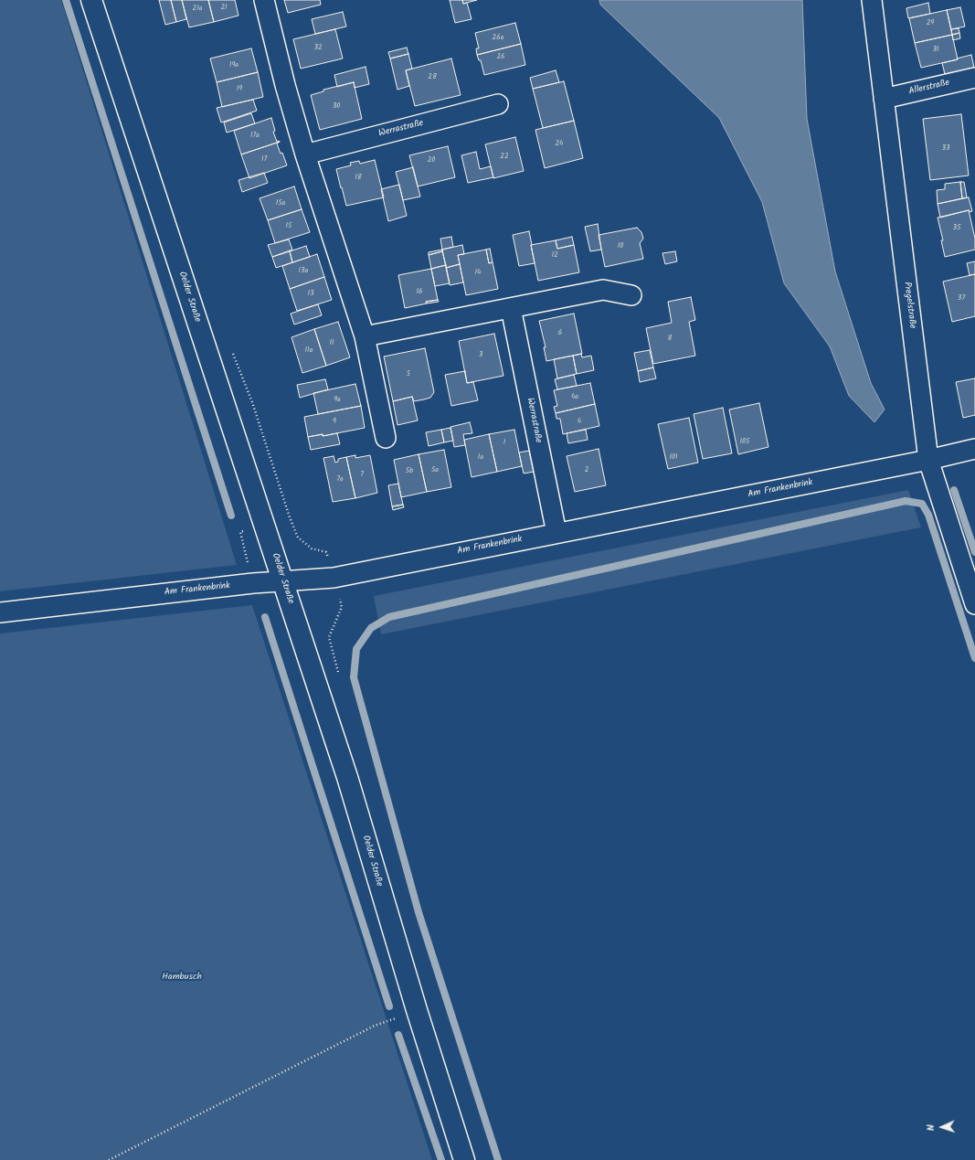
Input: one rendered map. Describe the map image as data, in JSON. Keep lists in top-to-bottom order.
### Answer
{
  "streets": {
    "street": [
      "Allerstraße",
      "Werrastraße",
      "Oelder Straße",
      "Pregelstraße",
      "Am Frankenbrink"
    ]
  },
  "crossings": [
    ["Allerstraße", "Pregelstraße"],
    ["Werrastraße", "Am Frankenbrink"],
    ["Oelder Straße", "Am Frankenbrink"],
    ["Pregelstraße", "Am Frankenbrink"]
  ],
  "parks": ["Hambusch"],
  "house_numbers": [
    "21",
    "21a",
    "29",
    "26a",
    "32",
    "31",
    "26",
    "19a",
    "28",
    "19",
    "30",
    "17a",
    "24",
    "33",
    "22",
    "17",
    "20",
    "18",
    "15a",
    "15",
    "35",
    "10",
    "12",
    "13a",
    "14",
    "16",
    "13",
    "37",
    "6",
    "8",
    "11",
    "11a",
    "3",
    "5",
    "4a",
    "9a",
    "9",
    "4",
    "105",
    "1",
    "1a",
    "101",
    "5a",
    "2",
    "5b",
    "7",
    "7a"
  ],
  "north": "left"
}
